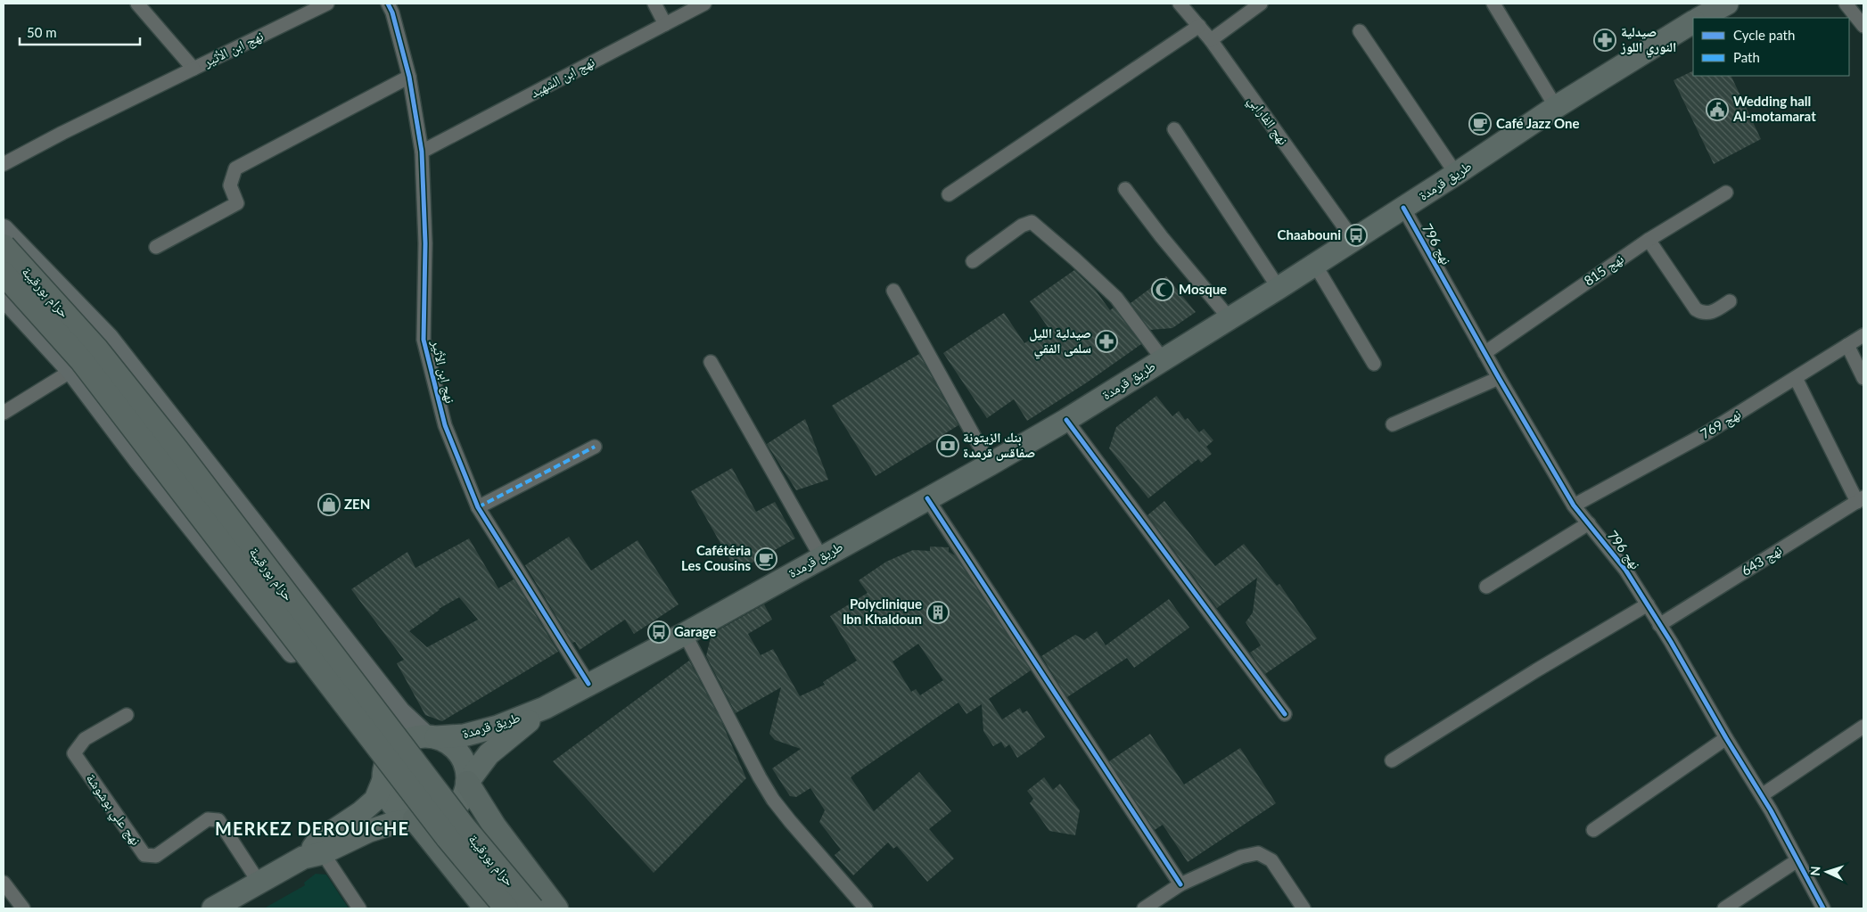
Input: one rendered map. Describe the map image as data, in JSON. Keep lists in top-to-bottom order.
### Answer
{
  "streets": {
    "highway": ["حزام بورقيبة"],
    "main road": ["طريق قرمدة"],
    "street": [
      "نهج ابن الأثير",
      "نهج ابن الشهيد",
      "نهج الفارابي",
      "نهج 796",
      "نهج 815",
      "نهج 769",
      "نهج 643",
      "نهج علي بوشوشة"
    ]
  },
  "crossings": [
    ["نهج ابن الأثير", "نهج ابن الشهيد"],
    ["نهج ابن الأثير", "طريق قرمدة"],
    ["نهج الفارابي", "طريق قرمدة"],
    ["طريق قرمدة", "نهج 796"],
    ["طريق قرمدة", "حزام بورقيبة"],
    ["نهج 796", "نهج 815"],
    ["نهج 796", "نهج 769"],
    ["نهج 796", "نهج 643"]
  ],
  "districts": ["MERKEZ DEROUICHE"],
  "places": {
    "pharmacy": ["صيدلية النوري اللوز", "صيدلية الليل سلمى الفقي"],
    "public building": ["Wedding hall Al-motamarat"],
    "cafe": ["Café Jazz One", "Cafétéria Les Cousins"],
    "bus stop": ["Chaabouni", "Garage"],
    "mosque": ["Mosque"],
    "bank": ["بنك الزيتونة صفاقس قرمدة"],
    "shop": ["ZEN"],
    "building": ["Polyclinique Ibn Khaldoun"]
  },
  "legend": ["Cycle path", "Path"],
  "scale_bar": "50 m",
  "north": "left"
}
